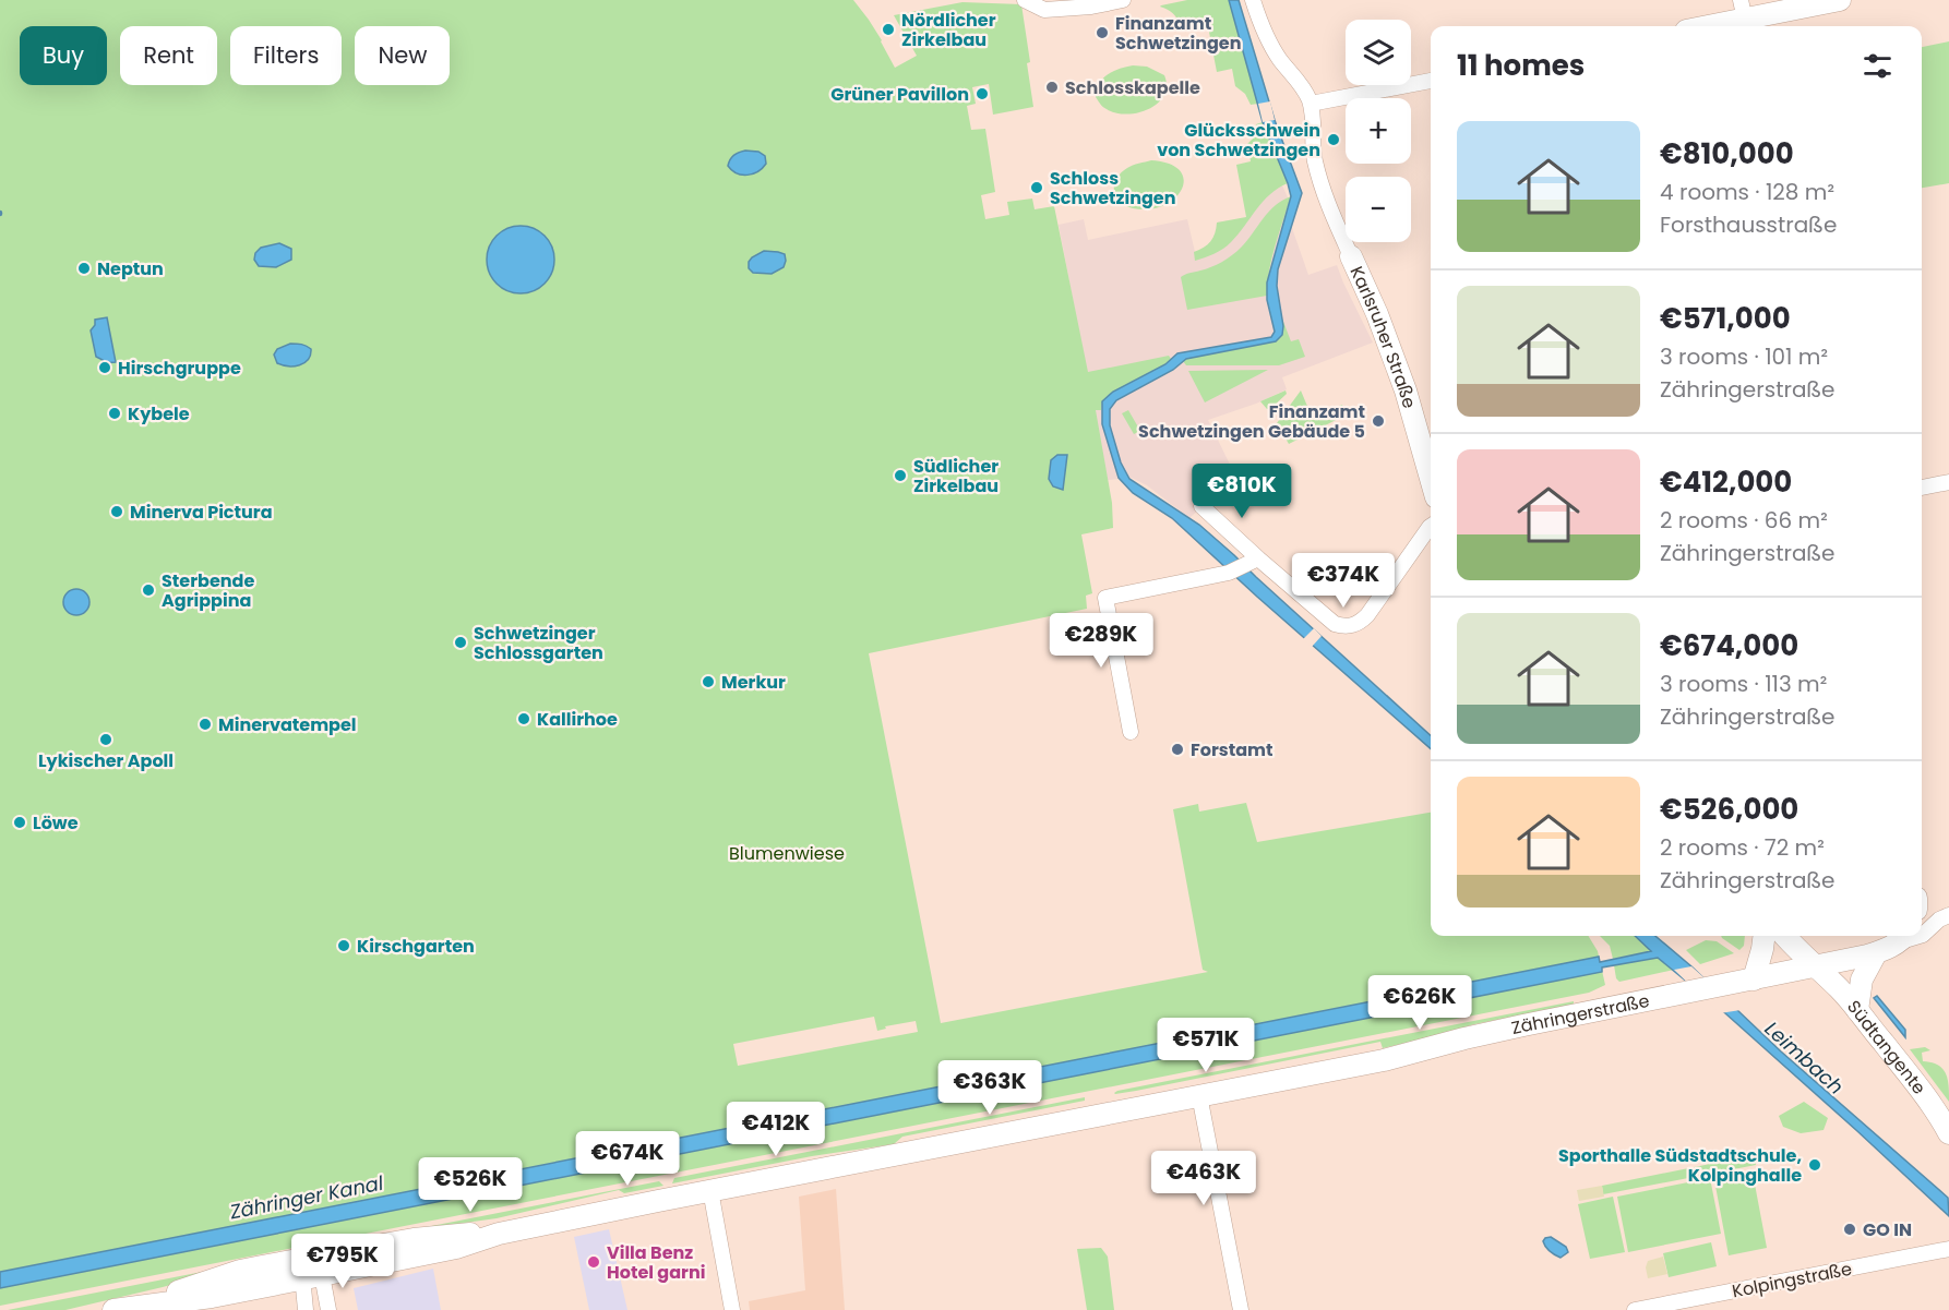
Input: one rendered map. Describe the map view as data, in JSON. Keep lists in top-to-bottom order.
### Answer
{
  "streets": {
    "main road": ["Karlsruher Straße", "Zähringerstraße", "Südtangente"],
    "street": ["Kolpingstraße"]
  },
  "crossings": [
    ["Zähringerstraße", "Südtangente"]
  ],
  "water": ["Leimbach", "Zähringer Kanal"],
  "parks": ["Blumenwiese"],
  "places": [
    "Nördlicher Zirkelbau",
    "Finanzamt Schwetzingen",
    "Schlosskapelle",
    "Grüner Pavillon",
    "Glücksschwein von Schwetzingen",
    "Schloss Schwetzingen",
    "Neptun",
    "Hirschgruppe",
    "Kybele",
    "Finanzamt Schwetzingen Gebäude 5",
    "Südlicher Zirkelbau",
    "Minerva Pictura",
    "Sterbende Agrippina",
    "Schwetzinger Schlossgarten",
    "Merkur",
    "Kallirhoe",
    "Minervatempel",
    "Lykischer Apoll",
    "Forstamt",
    "Löwe",
    "Kirschgarten",
    "Sporthalle Südstadtschule, Kolpinghalle",
    "GO IN",
    "Villa Benz Hotel garni"
  ],
  "page": {
    "map_buttons": ["+", "−"],
    "chip": [
      "Buy",
      "Rent",
      "Filters",
      "New"
    ],
    "heading": "11 homes",
    "list": [
      {
        "name": "€810,000",
        "note": "4 rooms · 128 m² · Forsthausstraße"
      },
      {
        "name": "€571,000",
        "note": "3 rooms · 101 m² · Zähringerstraße"
      },
      {
        "name": "€412,000",
        "note": "2 rooms · 66 m² · Zähringerstraße"
      },
      {
        "name": "€674,000",
        "note": "3 rooms · 113 m² · Zähringerstraße"
      },
      {
        "name": "€526,000",
        "note": "2 rooms · 72 m² · Zähringerstraße"
      }
    ],
    "price": [
      "€810K",
      "€374K",
      "€289K",
      "€626K",
      "€571K",
      "€363K",
      "€412K",
      "€674K",
      "€463K",
      "€526K",
      "€795K"
    ]
  }
}
